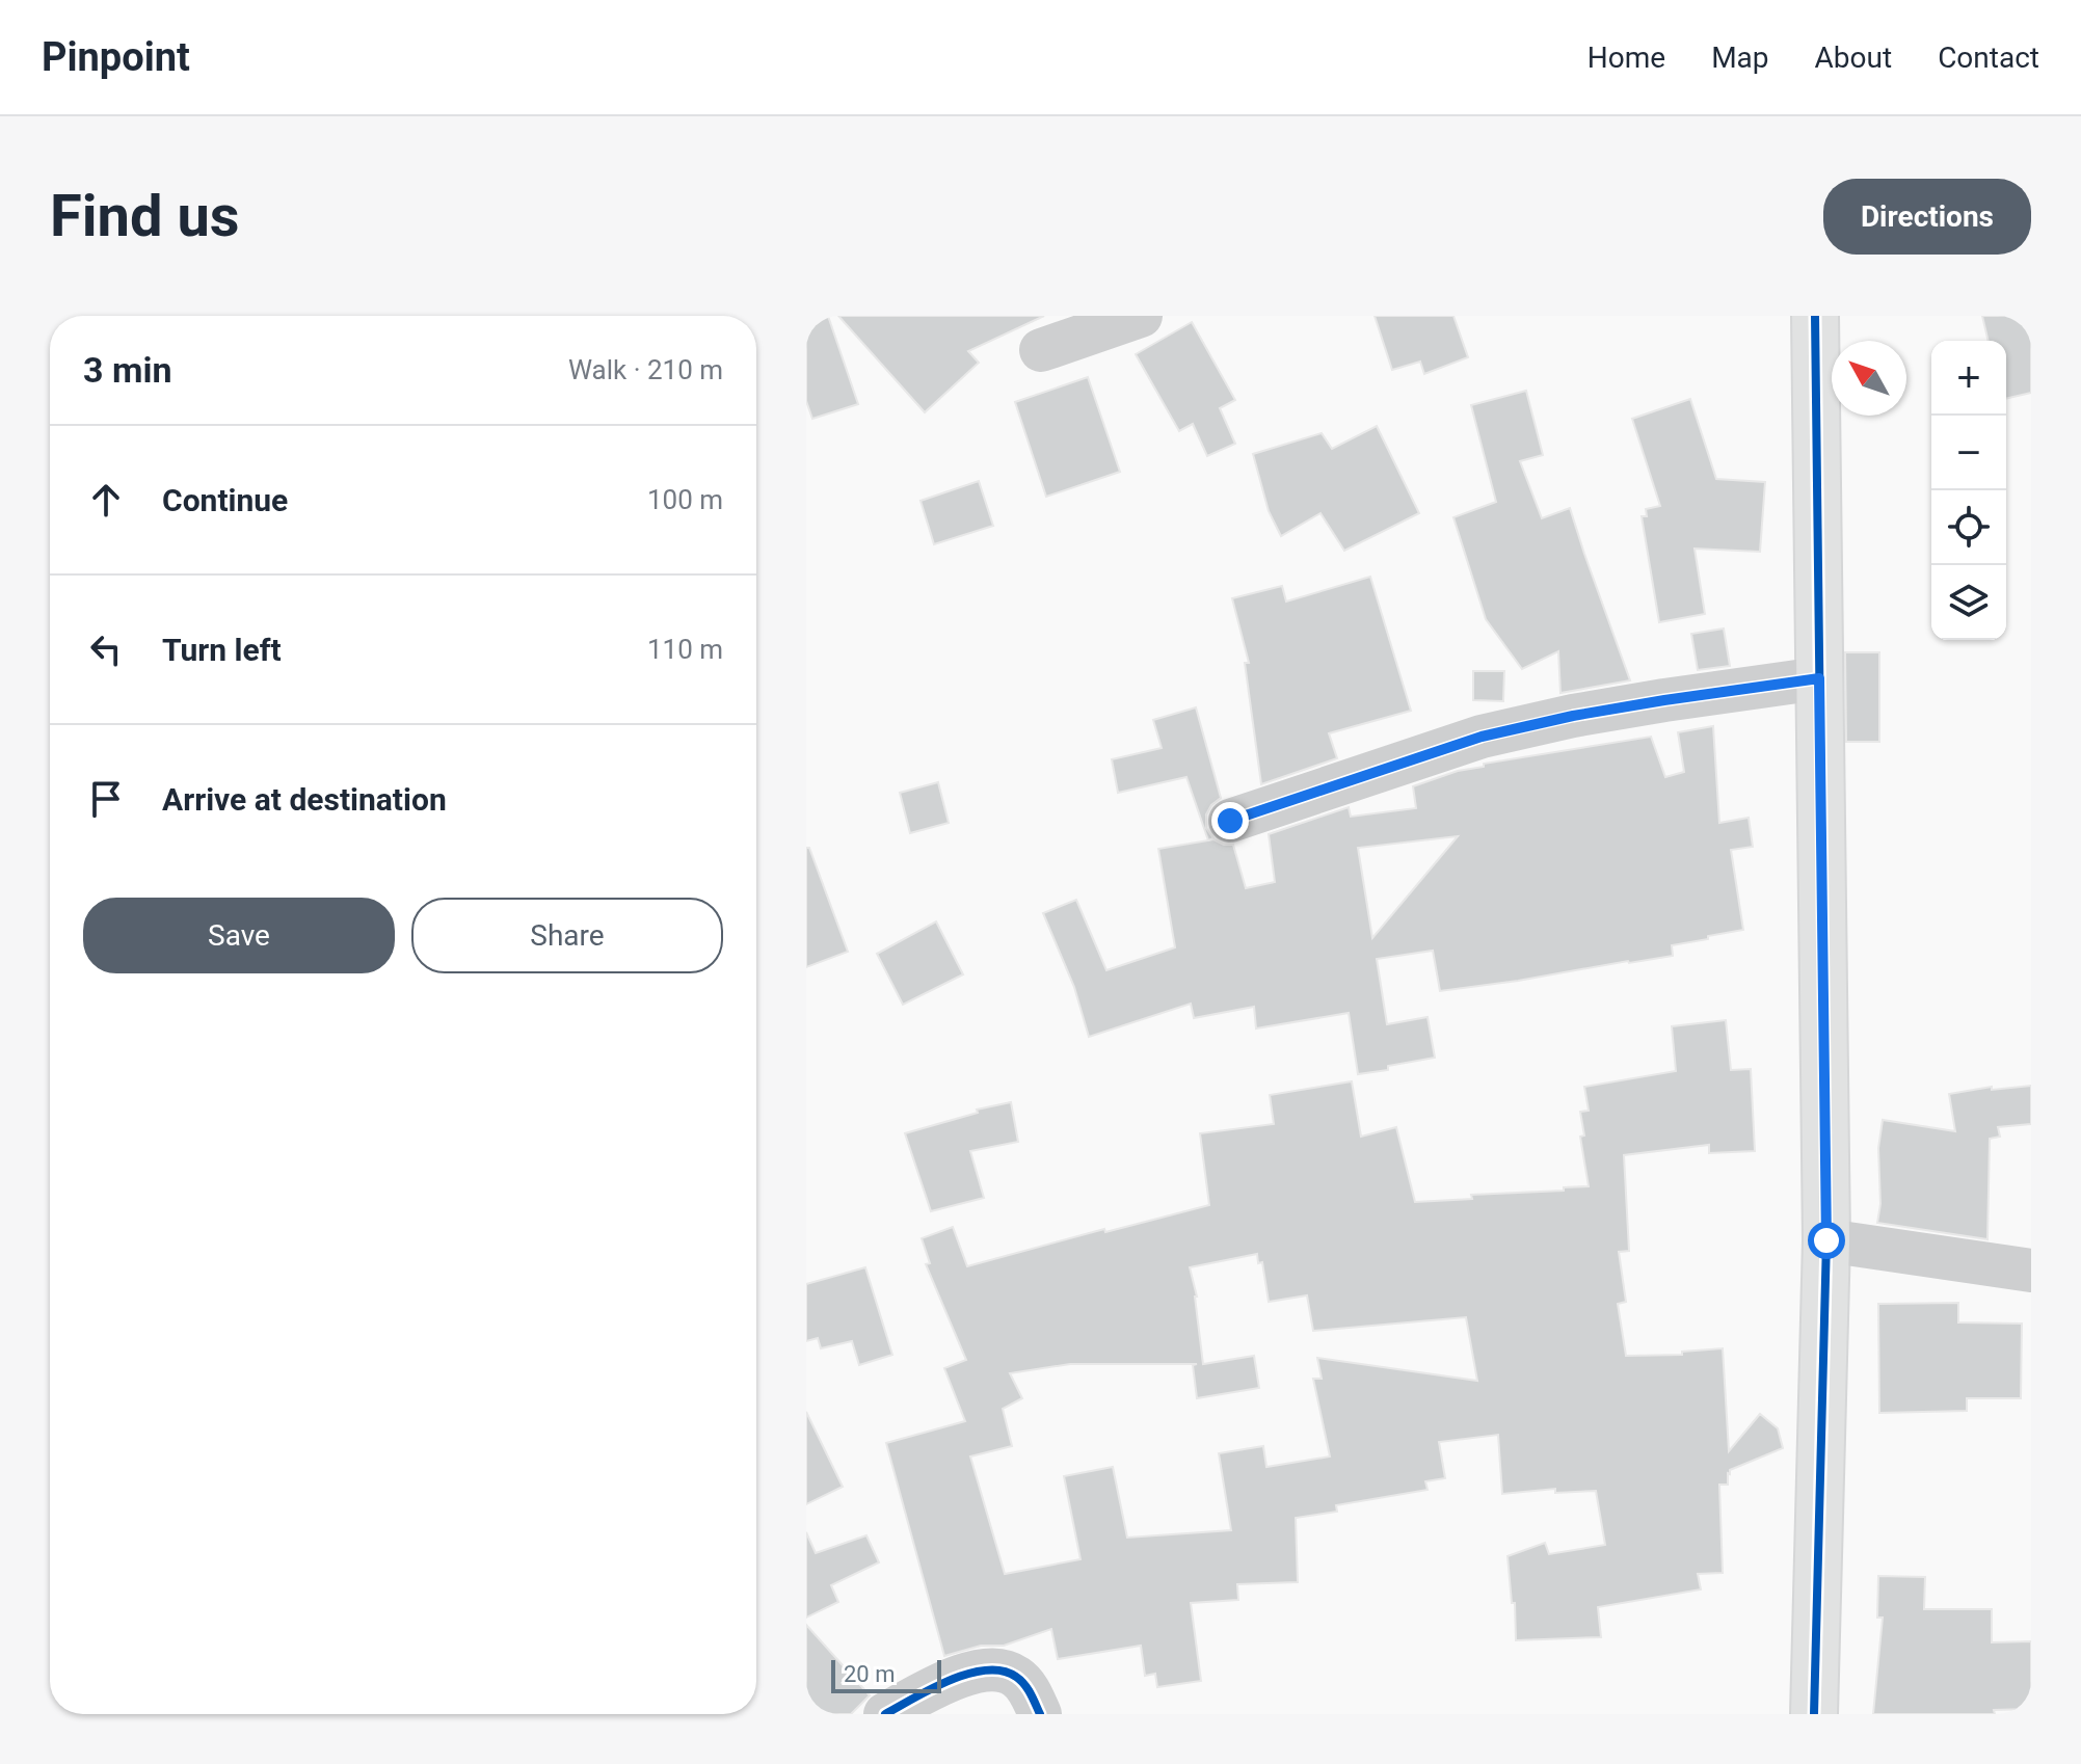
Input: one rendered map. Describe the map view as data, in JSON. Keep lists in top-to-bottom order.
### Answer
{
  "scale_bar": "20 m",
  "north": "top left",
  "page": {
    "header": "Pinpoint",
    "nav": [
      "Home",
      "Map",
      "About",
      "Contact"
    ],
    "buttons": [
      "Directions",
      ["Save", "Share"]
    ],
    "title": "Find us",
    "heading": ["3 min", "Walk · 210 m"],
    "map_buttons": ["+", "−"],
    "list": [
      ["Continue", "100 m"],
      ["Turn left", "110 m"],
      "Arrive at destination"
    ],
    "scale": "20 m"
  }
}
